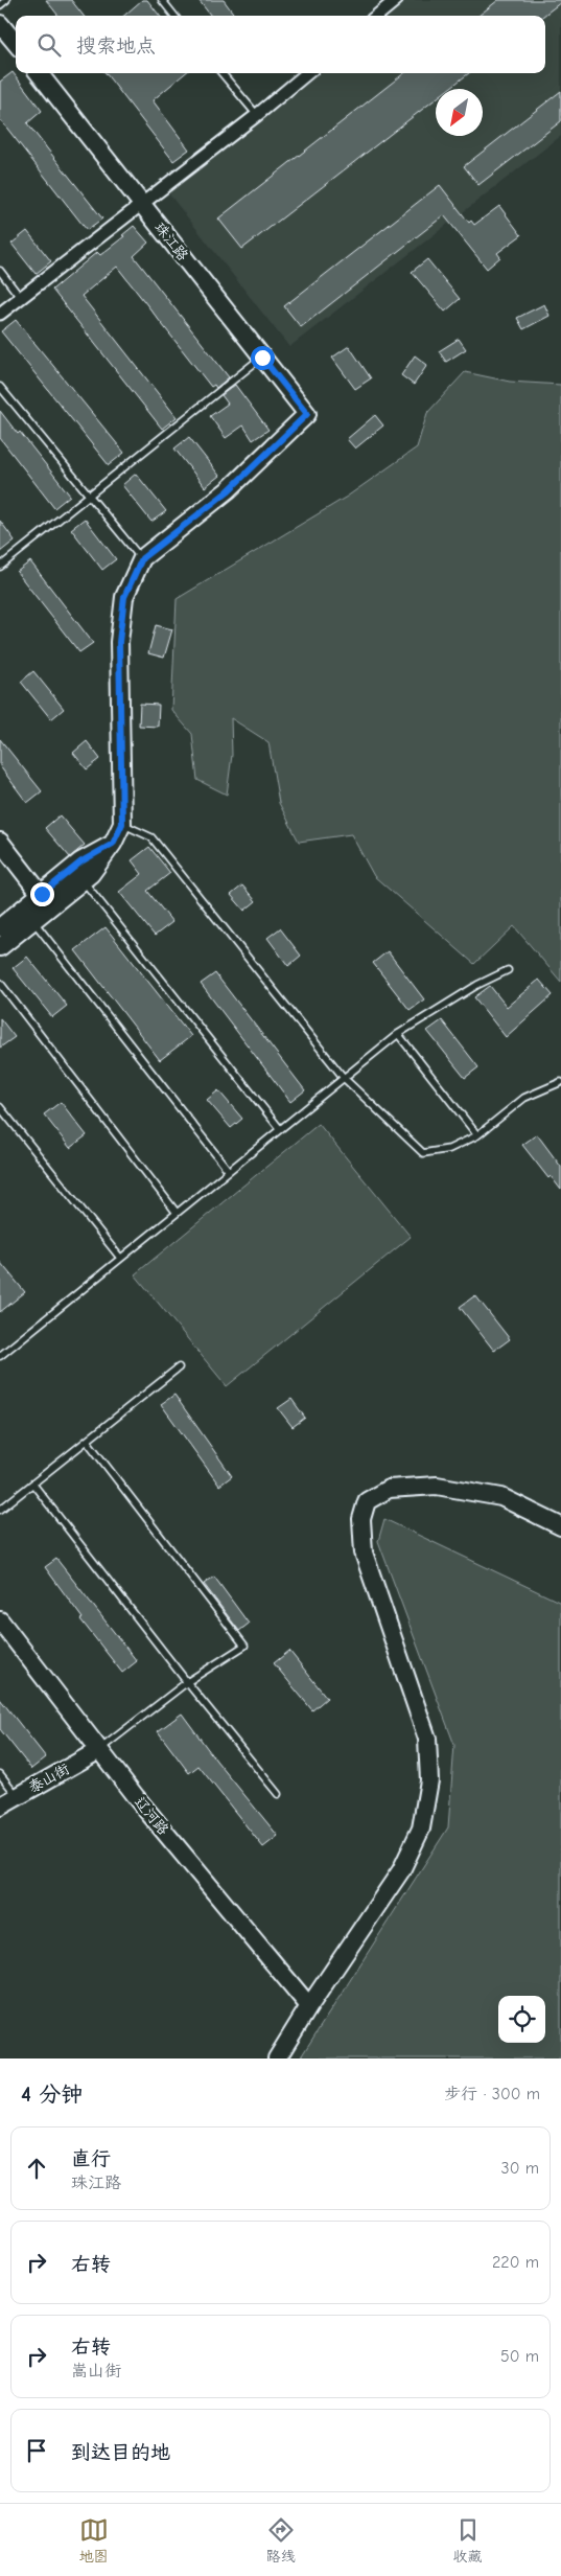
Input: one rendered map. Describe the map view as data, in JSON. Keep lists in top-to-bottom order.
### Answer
{
  "streets": {
    "street": ["珠江路", "泰山街", "辽河路"]
  },
  "crossings": [
    ["泰山街", "辽河路"]
  ],
  "north": "bottom left",
  "page": {
    "search": "搜索地点",
    "heading": ["4 分钟", "步行 · 300 m"],
    "list": [
      ["直行", "珠江路", "30 m"],
      ["右转", "220 m"],
      ["右转", "嵩山街", "50 m"],
      "到达目的地"
    ],
    "nav": ["地图", "路线", "收藏"]
  }
}
